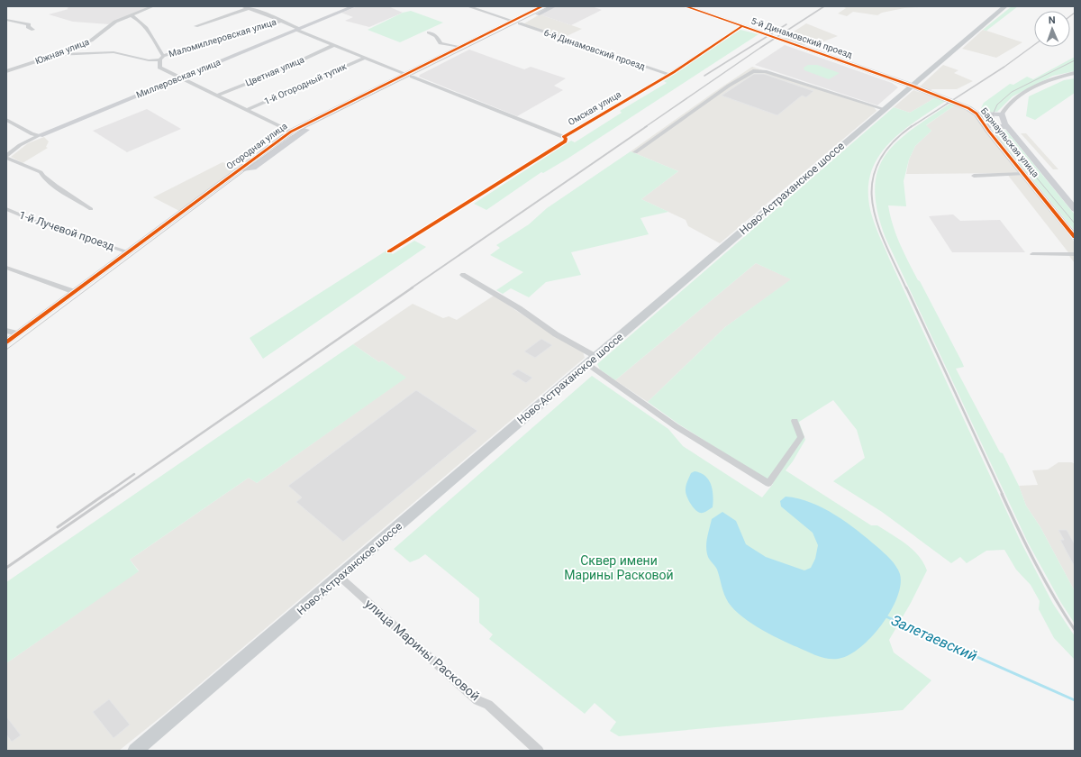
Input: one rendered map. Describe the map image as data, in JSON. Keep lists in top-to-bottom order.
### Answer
{
  "streets": {
    "main road": ["Ново-Астраханское шоссе"],
    "street": [
      "Маломиллеровская улица",
      "5-й Динамовский проезд",
      "6-й Динамовский проезд",
      "Южная улица",
      "Цветная улица",
      "Миллеровская улица",
      "1-й Огородный тупик",
      "Омская улица",
      "Барнаульская улица",
      "Огородная улица",
      "1-й Лучевой проезд",
      "улица Марины Расковой"
    ]
  },
  "crossings": [
    ["Маломиллеровская улица", "Южная улица"],
    ["5-й Динамовский проезд", "Омская улица"],
    ["5-й Динамовский проезд", "Барнаульская улица"],
    ["5-й Динамовский проезд", "Ново-Астраханское шоссе"],
    ["6-й Динамовский проезд", "Омская улица"],
    ["6-й Динамовский проезд", "Огородная улица"],
    ["Барнаульская улица", "Ново-Астраханское шоссе"],
    ["Огородная улица", "1-й Лучевой проезд"],
    ["Ново-Астраханское шоссе", "улица Марины Расковой"]
  ],
  "water": ["Залетаевский"],
  "parks": ["Сквер имени Марины Расковой"],
  "north": "top"
}
